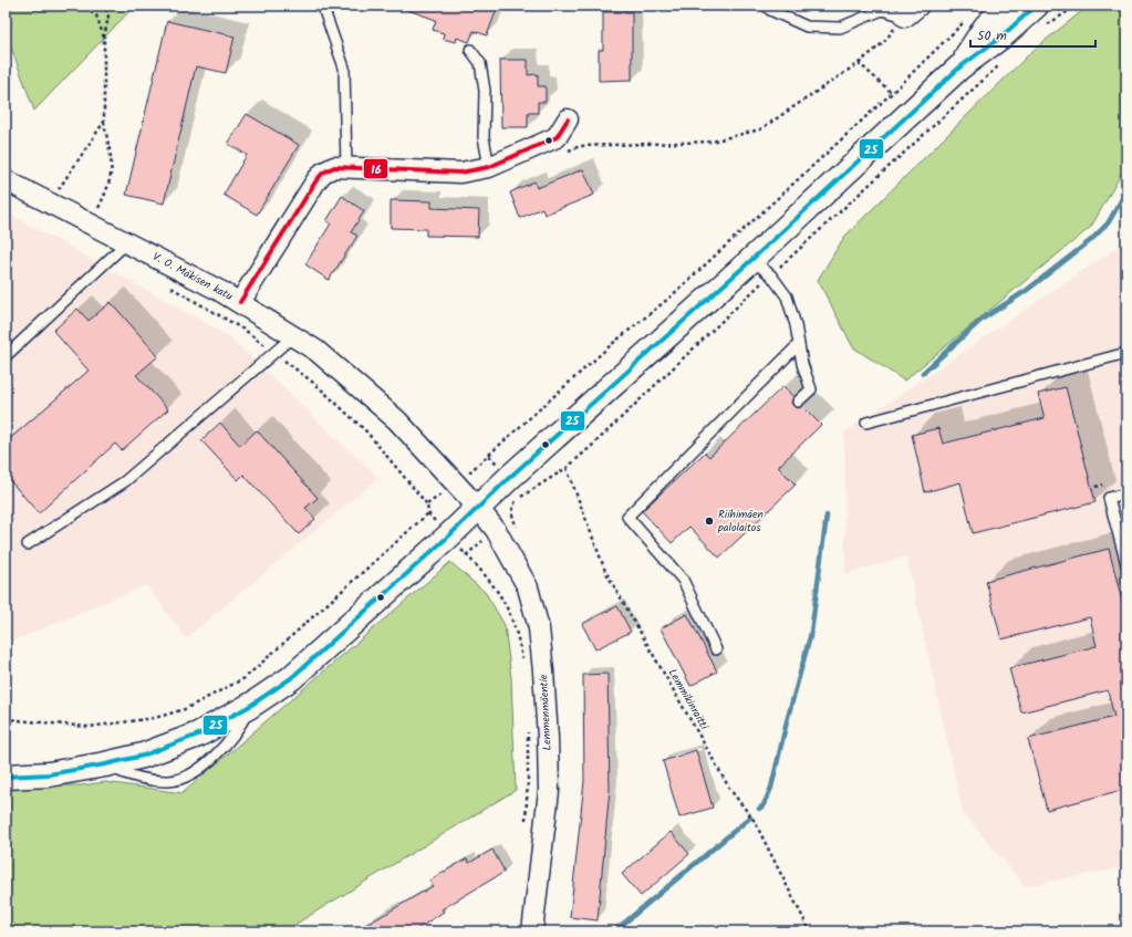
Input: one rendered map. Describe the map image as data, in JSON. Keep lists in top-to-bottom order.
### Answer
{
  "streets": {
    "street": ["V. O. Mäkisen katu", "Lemmenmäentie"],
    "path": ["Lemmikinraitti"]
  },
  "crossings": [
    ["V. O. Mäkisen katu", "Lemmenmäentie"]
  ],
  "places": ["Riihimäen palolaitos"],
  "lines": ["transit line 25", "transit line 16"],
  "scale_bar": "50 m"
}
